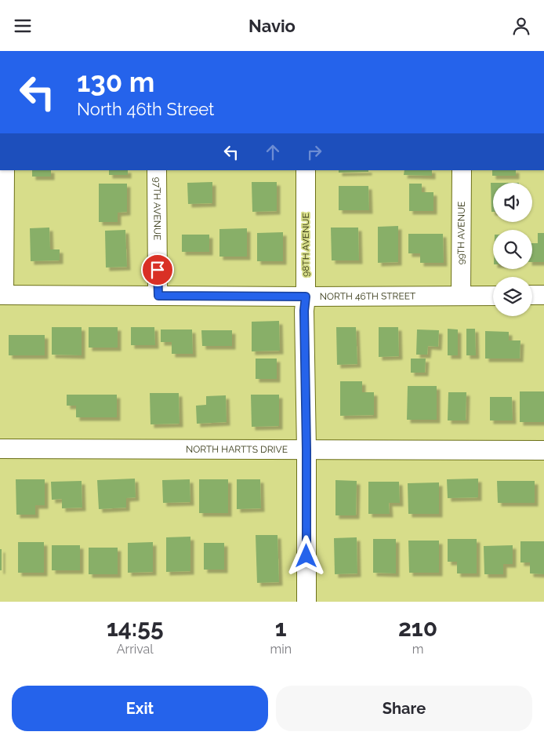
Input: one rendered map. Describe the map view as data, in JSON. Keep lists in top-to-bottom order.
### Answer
{
  "streets": {
    "street": [
      "97TH AVENUE",
      "99TH AVENUE",
      "98TH AVENUE",
      "NORTH 46TH STREET",
      "NORTH HARTTS DRIVE"
    ]
  },
  "crossings": [
    ["97TH AVENUE", "NORTH 46TH STREET"],
    ["99TH AVENUE", "NORTH 46TH STREET"],
    ["98TH AVENUE", "NORTH 46TH STREET"],
    ["98TH AVENUE", "NORTH HARTTS DRIVE"]
  ],
  "page": {
    "header": "Navio",
    "turn": ["130 m", "North 46th Street"],
    "eta": [
      "14:55",
      "Arrival",
      "1",
      "min",
      "210",
      "m"
    ],
    "buttons": ["Exit", "Share"]
  }
}
